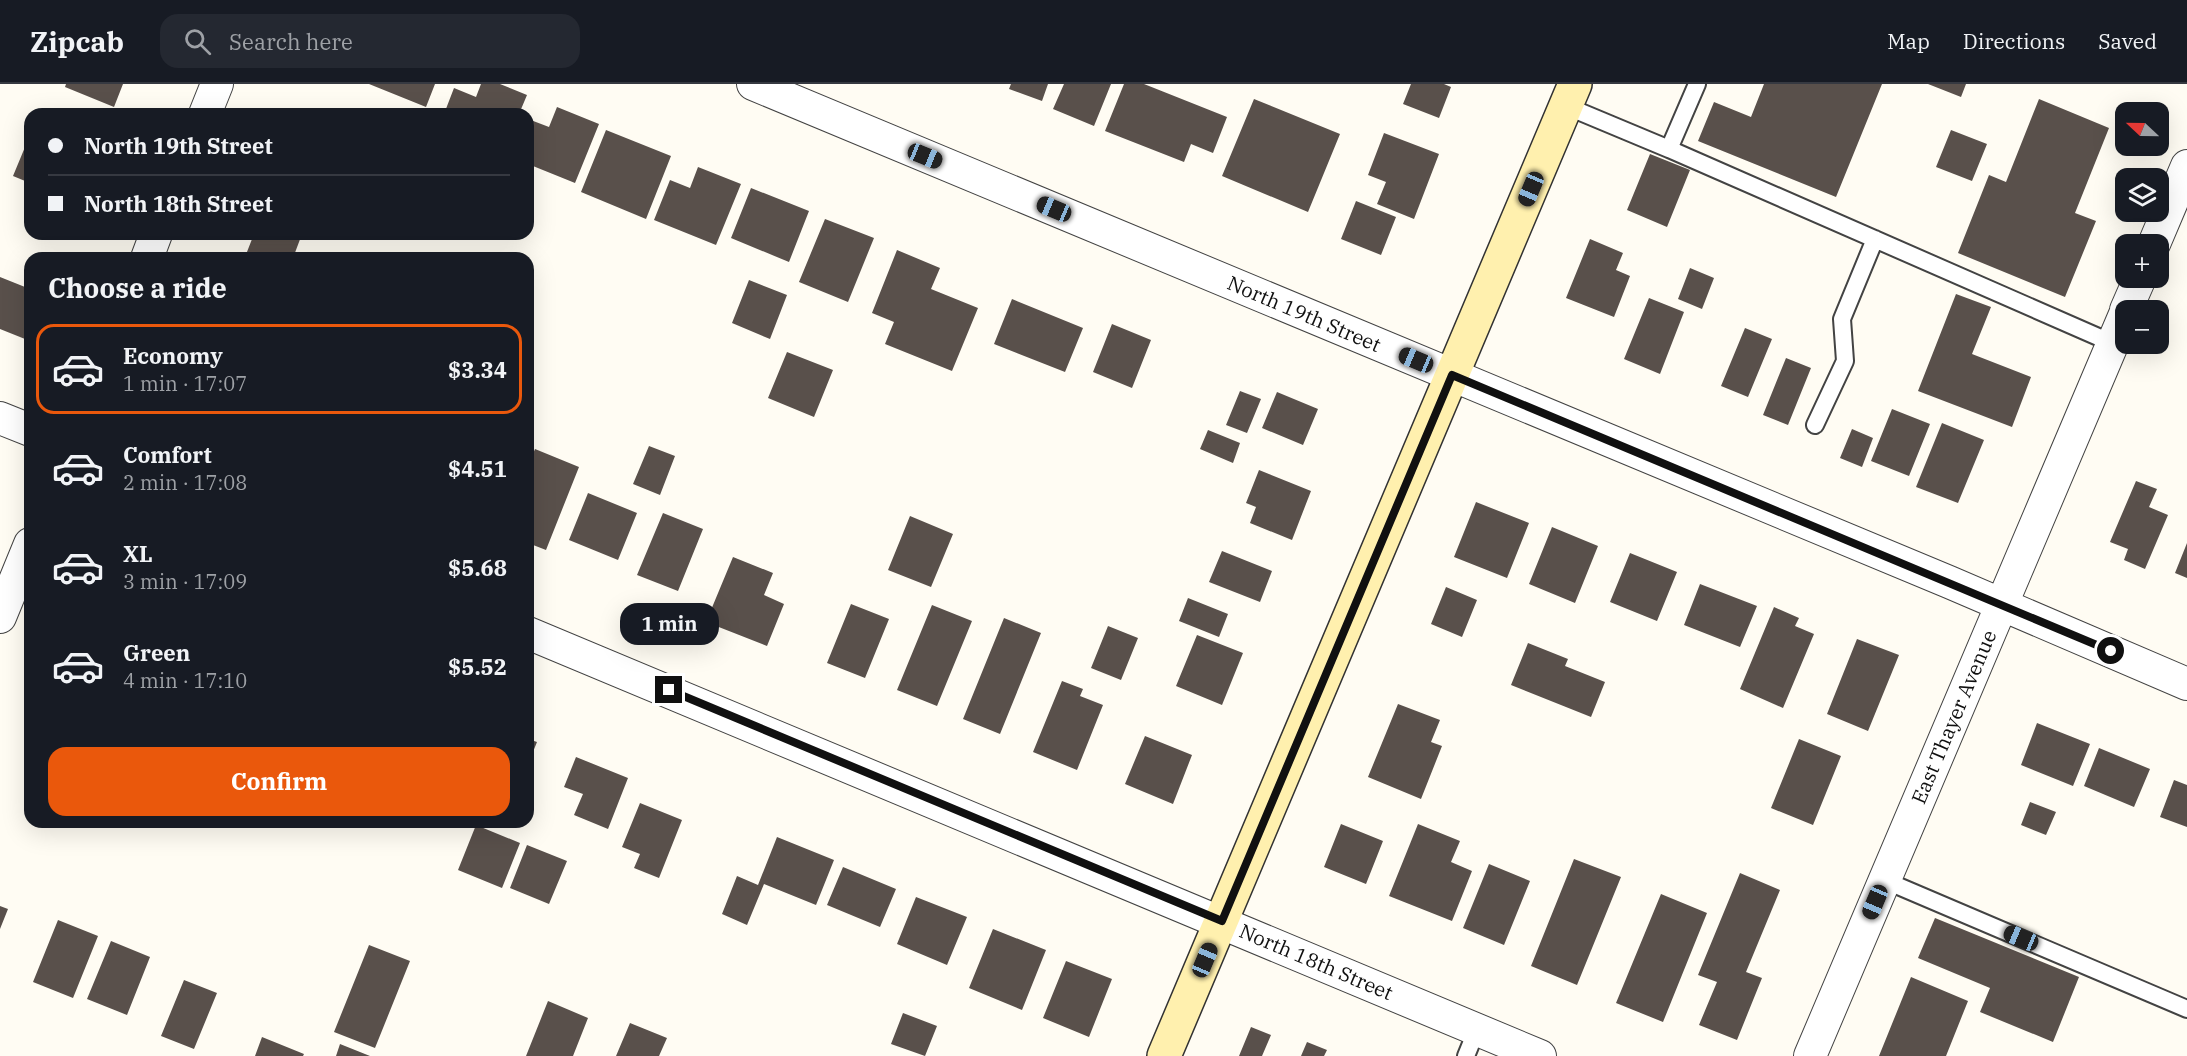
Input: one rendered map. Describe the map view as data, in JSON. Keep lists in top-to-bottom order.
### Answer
{
  "streets": {
    "street": ["North 19th Street", "East Thayer Avenue", "North 18th Street"]
  },
  "crossings": [
    ["North 19th Street", "East Thayer Avenue"]
  ],
  "north": "left",
  "page": {
    "header": "Zipcab",
    "search": "Search here",
    "nav": ["Map", "Directions", "Saved"],
    "map_buttons": ["+", "−"],
    "banner": ["North 19th Street", "North 18th Street"],
    "heading": "Choose a ride",
    "list": [
      {
        "name": "Economy",
        "note": "1 min · 17:07",
        "value": "$3.34"
      },
      {
        "name": "Comfort",
        "note": "2 min · 17:08",
        "value": "$4.51"
      },
      {
        "name": "XL",
        "note": "3 min · 17:09",
        "value": "$5.68"
      },
      {
        "name": "Green",
        "note": "4 min · 17:10",
        "value": "$5.52"
      }
    ],
    "bubble": "1 min",
    "buttons": "Confirm"
  }
}
